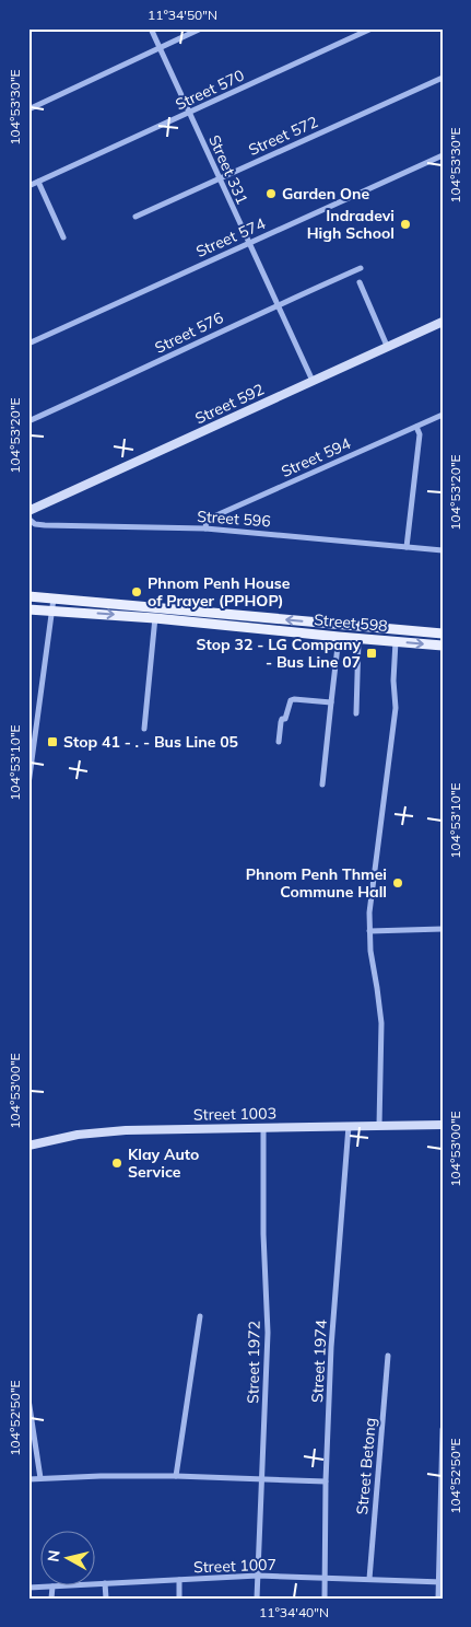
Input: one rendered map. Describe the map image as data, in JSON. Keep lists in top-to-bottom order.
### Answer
{
  "streets": {
    "main road": ["Street 598"],
    "street": [
      "Street 570",
      "Street 572",
      "Street 331",
      "Street 574",
      "Street 576",
      "Street 592",
      "Street 594",
      "Street 596",
      "Street 1003",
      "Street 1974",
      "Street 1972",
      "Street Betong",
      "Street 1007"
    ]
  },
  "crossings": [
    ["Street 570", "Street 331"],
    ["Street 572", "Street 331"],
    ["Street 331", "Street 574"],
    ["Street 331", "Street 576"],
    ["Street 331", "Street 592"],
    ["Street 592", "Street 596"],
    ["Street 594", "Street 596"],
    ["Street 1003", "Street 1974"],
    ["Street 1003", "Street 1972"],
    ["Street 1974", "Street 1007"],
    ["Street 1972", "Street 1007"],
    ["Street Betong", "Street 1007"]
  ],
  "places": {
    "other": [
      "Garden One",
      "Indradevi High School",
      "Phnom Penh House of Prayer (PPHOP)",
      "Phnom Penh Thmei Commune Hall",
      "Klay Auto Service"
    ],
    "transit": ["Stop 32 - LG Company - Bus Line 07", "Stop 41 - . - Bus Line 05"]
  },
  "north": "left",
  "coordinates": [
    "11°34'50\"N",
    "104°53'30\"E",
    "104°53'20\"E",
    "104°53'10\"E",
    "104°53'00\"E",
    "104°52'50\"E",
    "11°34'40\"N"
  ]
}
